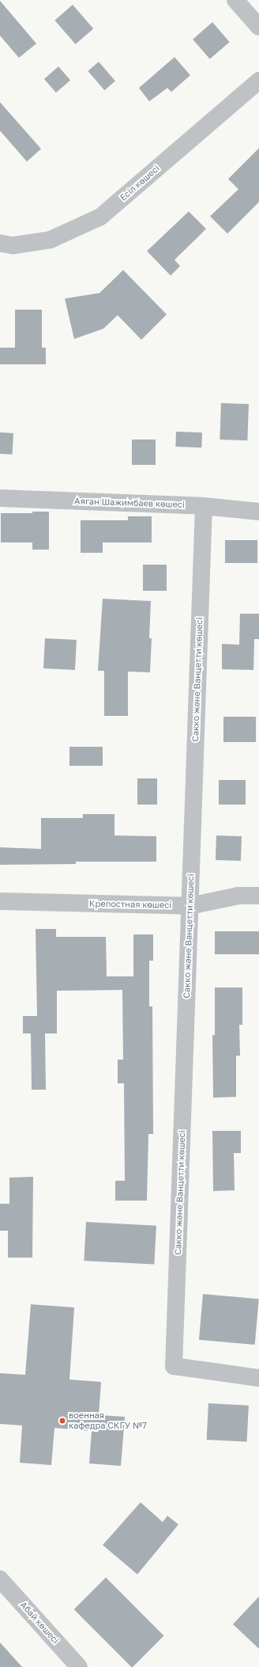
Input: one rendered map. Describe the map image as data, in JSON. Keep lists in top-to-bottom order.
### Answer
{
  "streets": {
    "street": [
      "Есіл көшесі",
      "Аяган Шажимбаев көшесі",
      "Сакко және Ванцетти көшесі",
      "Крепостная көшесі",
      "Абай көшесі"
    ]
  },
  "crossings": [
    ["Аяган Шажимбаев көшесі", "Сакко және Ванцетти көшесі"],
    ["Сакко және Ванцетти көшесі", "Крепостная көшесі"]
  ],
  "places": ["военная кафедра СКГУ №7"]
}
